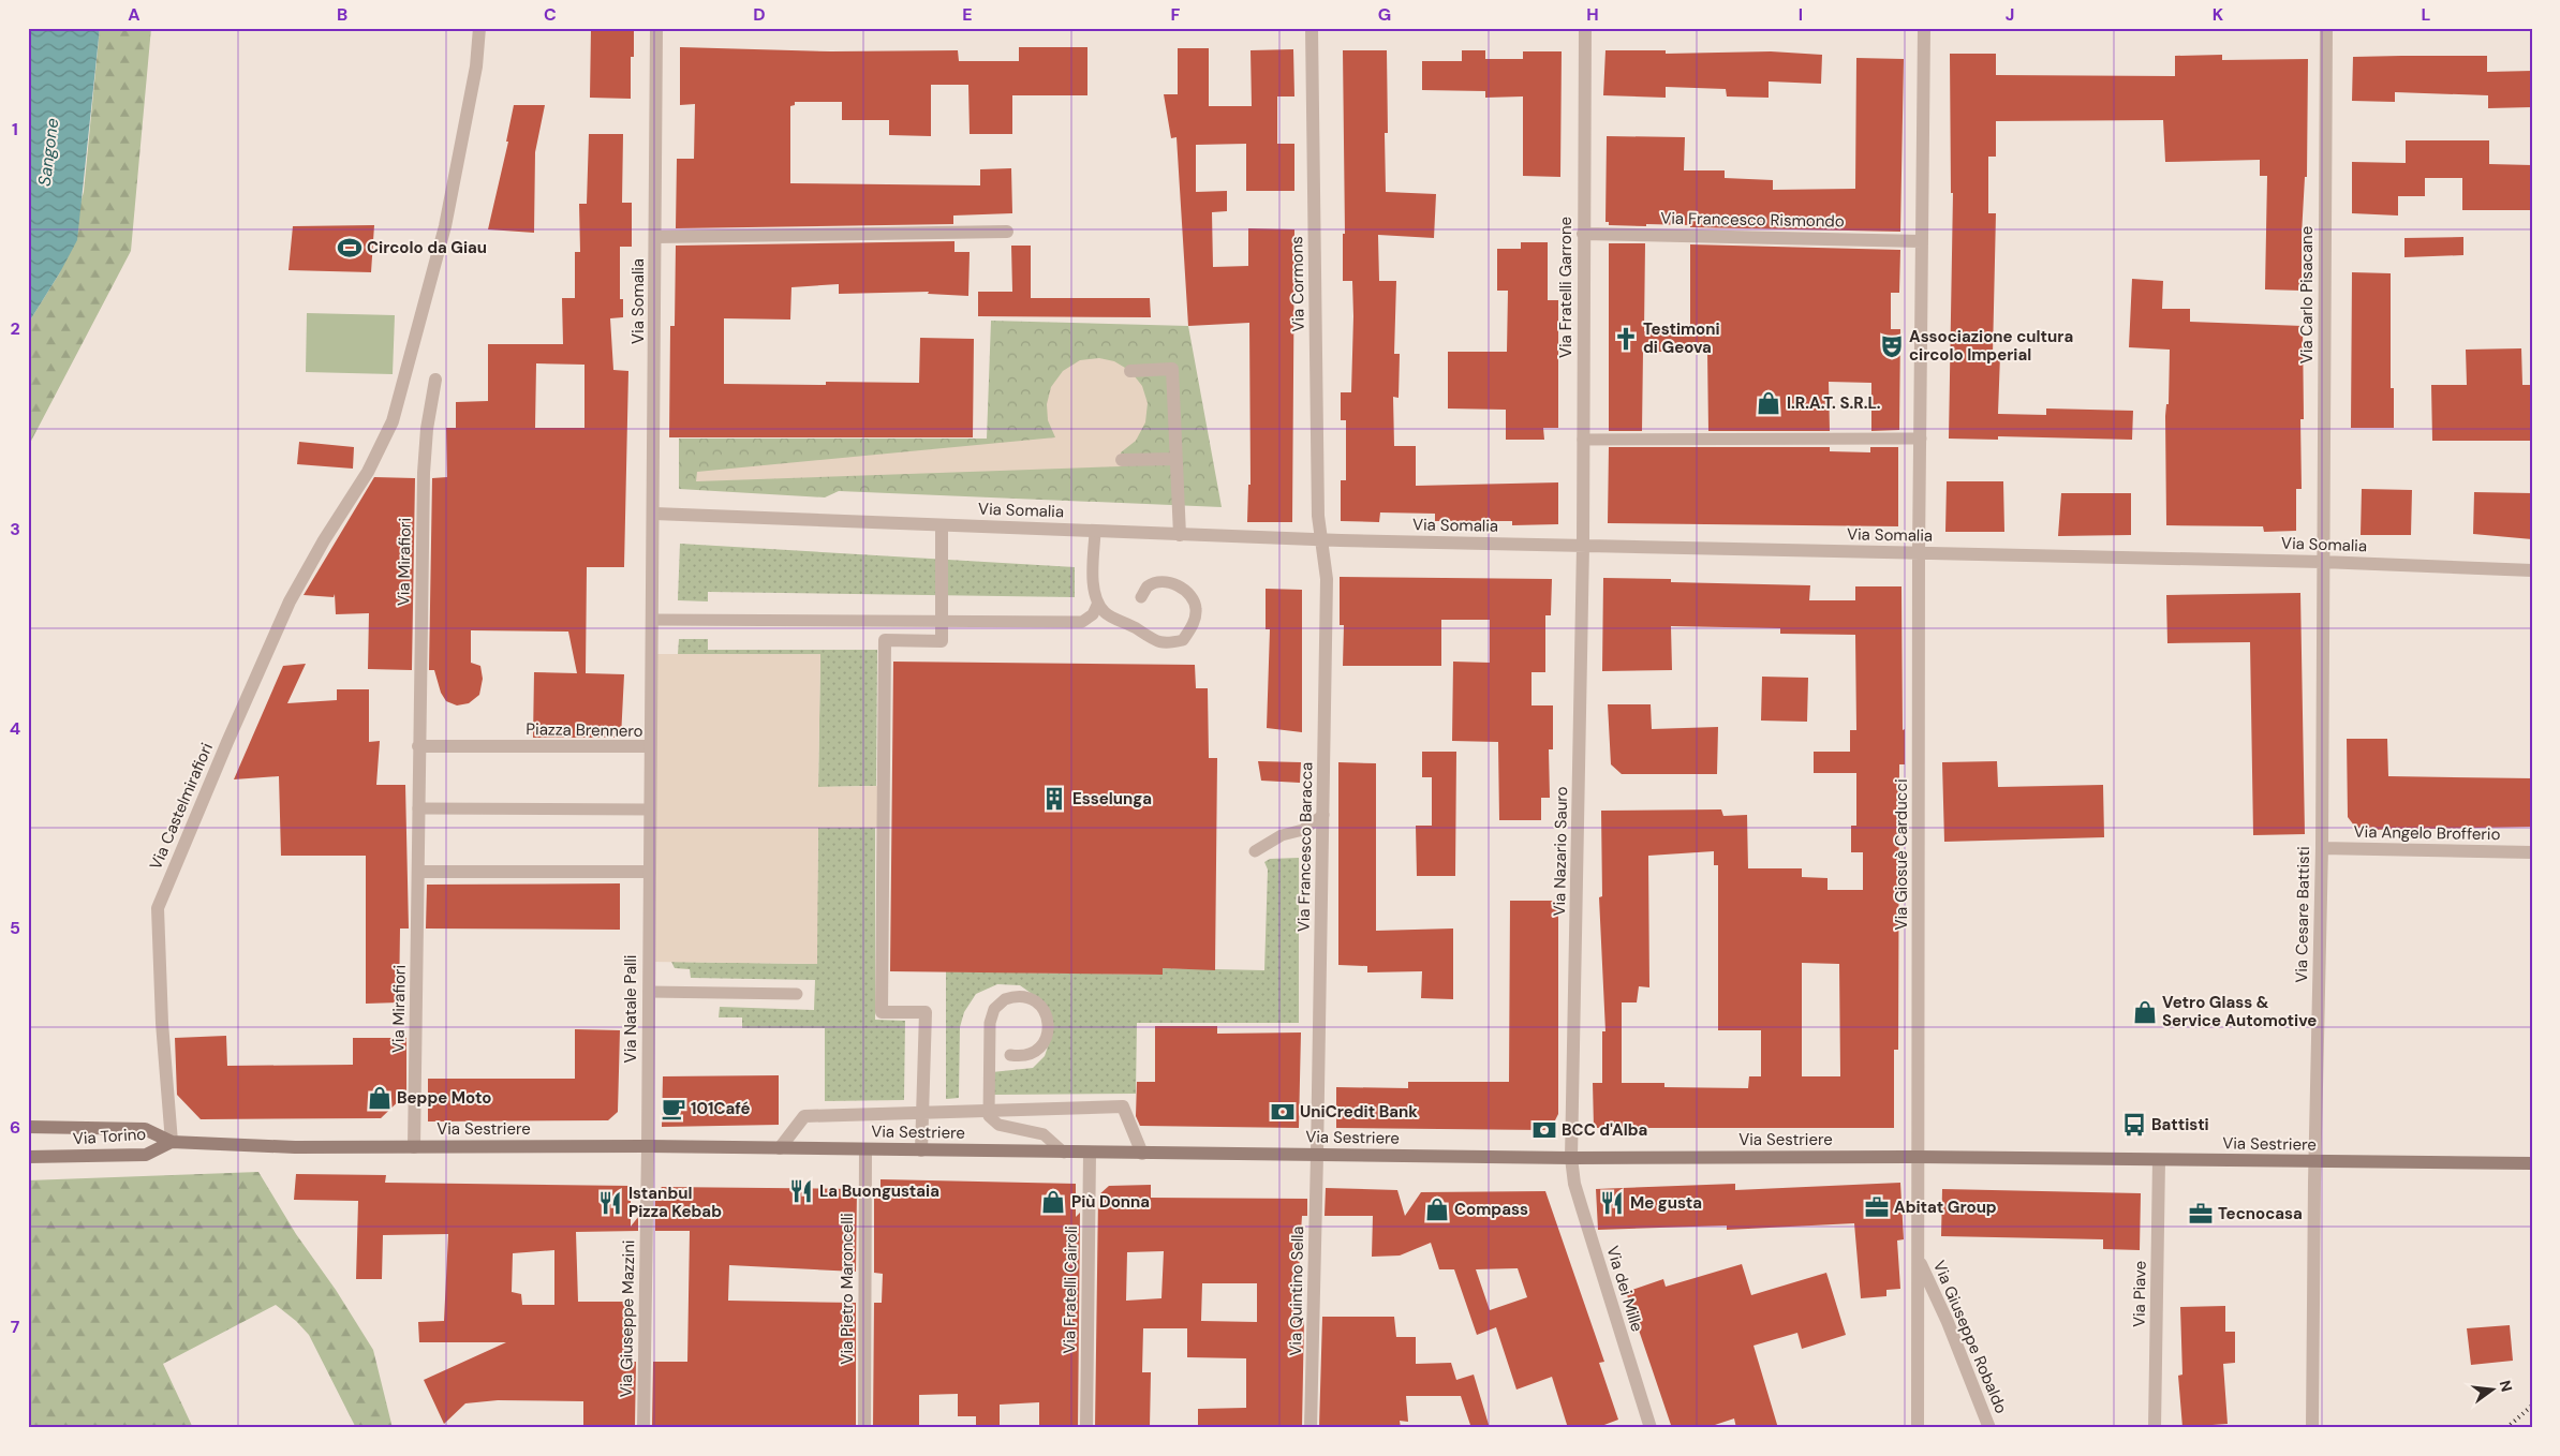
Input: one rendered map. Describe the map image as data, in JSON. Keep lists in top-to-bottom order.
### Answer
{
  "streets": {
    "main road": ["Via Sestriere", "Via Torino"],
    "street": [
      "Via Francesco Rismondo",
      "Via Cormons",
      "Via Fratelli Garrone",
      "Via Carlo Pisacane",
      "Via Somalia",
      "Via Mirafiori",
      "Piazza Brennero",
      "Via Castelmirafiori",
      "Via Angelo Brofferio",
      "Via Francesco Baracca",
      "Via Nazario Sauro",
      "Via Giosuè Carducci",
      "Via Cesare Battisti",
      "Via Natale Palli",
      "Via Pietro Maroncelli",
      "Via dei Mille",
      "Via Fratelli Cairoli",
      "Via Quintino Sella",
      "Via Piave",
      "Via Giuseppe Mazzini",
      "Via Giuseppe Robaldo"
    ]
  },
  "crossings": [
    ["Via Francesco Rismondo", "Via Fratelli Garrone"],
    ["Via Cormons", "Via Somalia"],
    ["Via Cormons", "Via Francesco Baracca"],
    ["Via Fratelli Garrone", "Via Somalia"],
    ["Via Fratelli Garrone", "Via Nazario Sauro"],
    ["Via Carlo Pisacane", "Via Somalia"],
    ["Via Carlo Pisacane", "Via Cesare Battisti"],
    ["Via Somalia", "Via Francesco Baracca"],
    ["Via Somalia", "Via Nazario Sauro"],
    ["Via Somalia", "Via Giosuè Carducci"],
    ["Via Somalia", "Via Cesare Battisti"],
    ["Via Mirafiori", "Piazza Brennero"],
    ["Via Mirafiori", "Via Sestriere"],
    ["Piazza Brennero", "Via Natale Palli"],
    ["Via Castelmirafiori", "Via Sestriere"],
    ["Via Castelmirafiori", "Via Torino"],
    ["Via Angelo Brofferio", "Via Cesare Battisti"],
    ["Via Francesco Baracca", "Via Sestriere"],
    ["Via Francesco Baracca", "Via Quintino Sella"],
    ["Via Nazario Sauro", "Via Sestriere"],
    ["Via Nazario Sauro", "Via dei Mille"],
    ["Via Giosuè Carducci", "Via Sestriere"],
    ["Via Giosuè Carducci", "Via Giuseppe Robaldo"],
    ["Via Cesare Battisti", "Via Sestriere"],
    ["Via Natale Palli", "Via Sestriere"],
    ["Via Natale Palli", "Via Giuseppe Mazzini"],
    ["Via Sestriere", "Via Torino"],
    ["Via Sestriere", "Via Pietro Maroncelli"],
    ["Via Sestriere", "Via dei Mille"],
    ["Via Sestriere", "Via Fratelli Cairoli"],
    ["Via Sestriere", "Via Quintino Sella"],
    ["Via Sestriere", "Via Piave"],
    ["Via Sestriere", "Via Giuseppe Mazzini"],
    ["Via Sestriere", "Via Giuseppe Robaldo"]
  ],
  "water": ["Sangone"],
  "places": {
    "sports": ["Circolo da Giau"],
    "church": ["Testimoni di Geova"],
    "theatre": ["Associazione cultura circolo Imperial"],
    "shop": [
      "I.R.A.T. S.R.L.",
      "Vetro Glass & Service Automotive",
      "Beppe Moto",
      "Più Donna",
      "Compass"
    ],
    "building": ["Esselunga"],
    "cafe": ["101Café"],
    "bank": ["UniCredit Bank", "BCC d'Alba"],
    "bus stop": ["Battisti"],
    "restaurant": ["La Buongustaia", "Istanbul Pizza Kebab", "Me gusta"],
    "office": ["Abitat Group", "Tecnocasa"]
  },
  "north": "right",
  "grid": {
    "columns": [
      "A",
      "B",
      "C",
      "D",
      "E",
      "F",
      "G",
      "H",
      "I",
      "J",
      "K",
      "L"
    ],
    "rows": [
      "1",
      "2",
      "3",
      "4",
      "5",
      "6",
      "7"
    ]
  }
}
